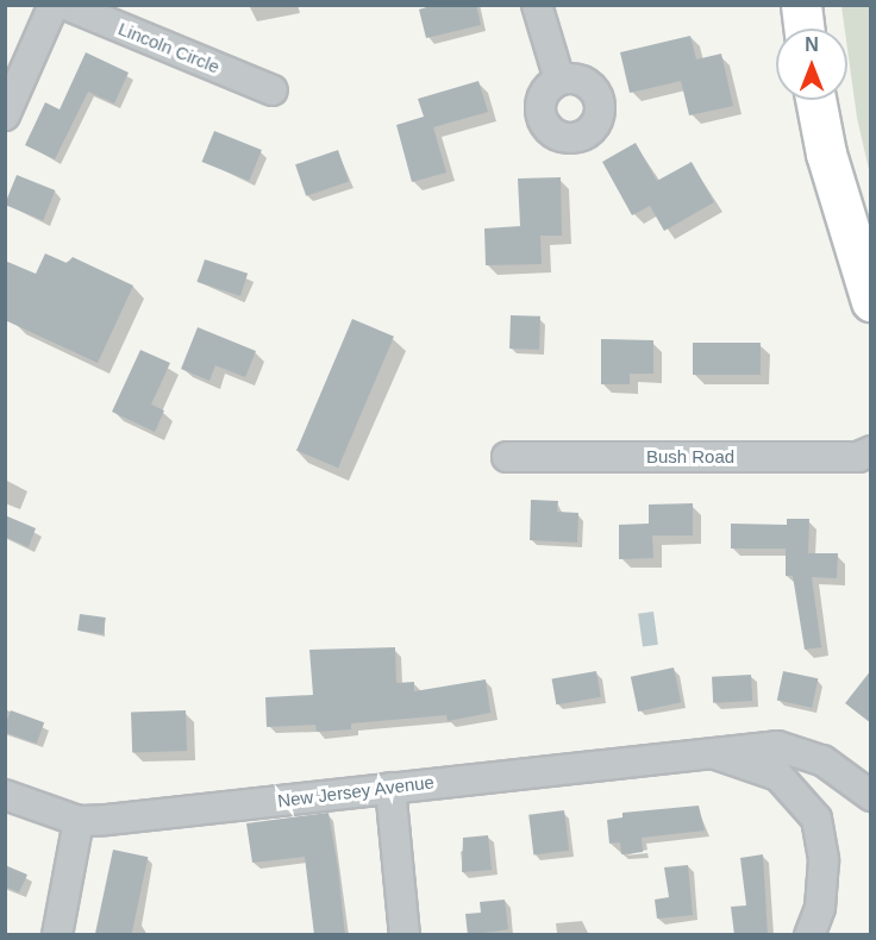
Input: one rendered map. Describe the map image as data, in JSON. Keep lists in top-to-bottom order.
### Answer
{
  "streets": {
    "street": ["Lincoln Circle", "Bush Road", "New Jersey Avenue"]
  },
  "north": "top"
}
